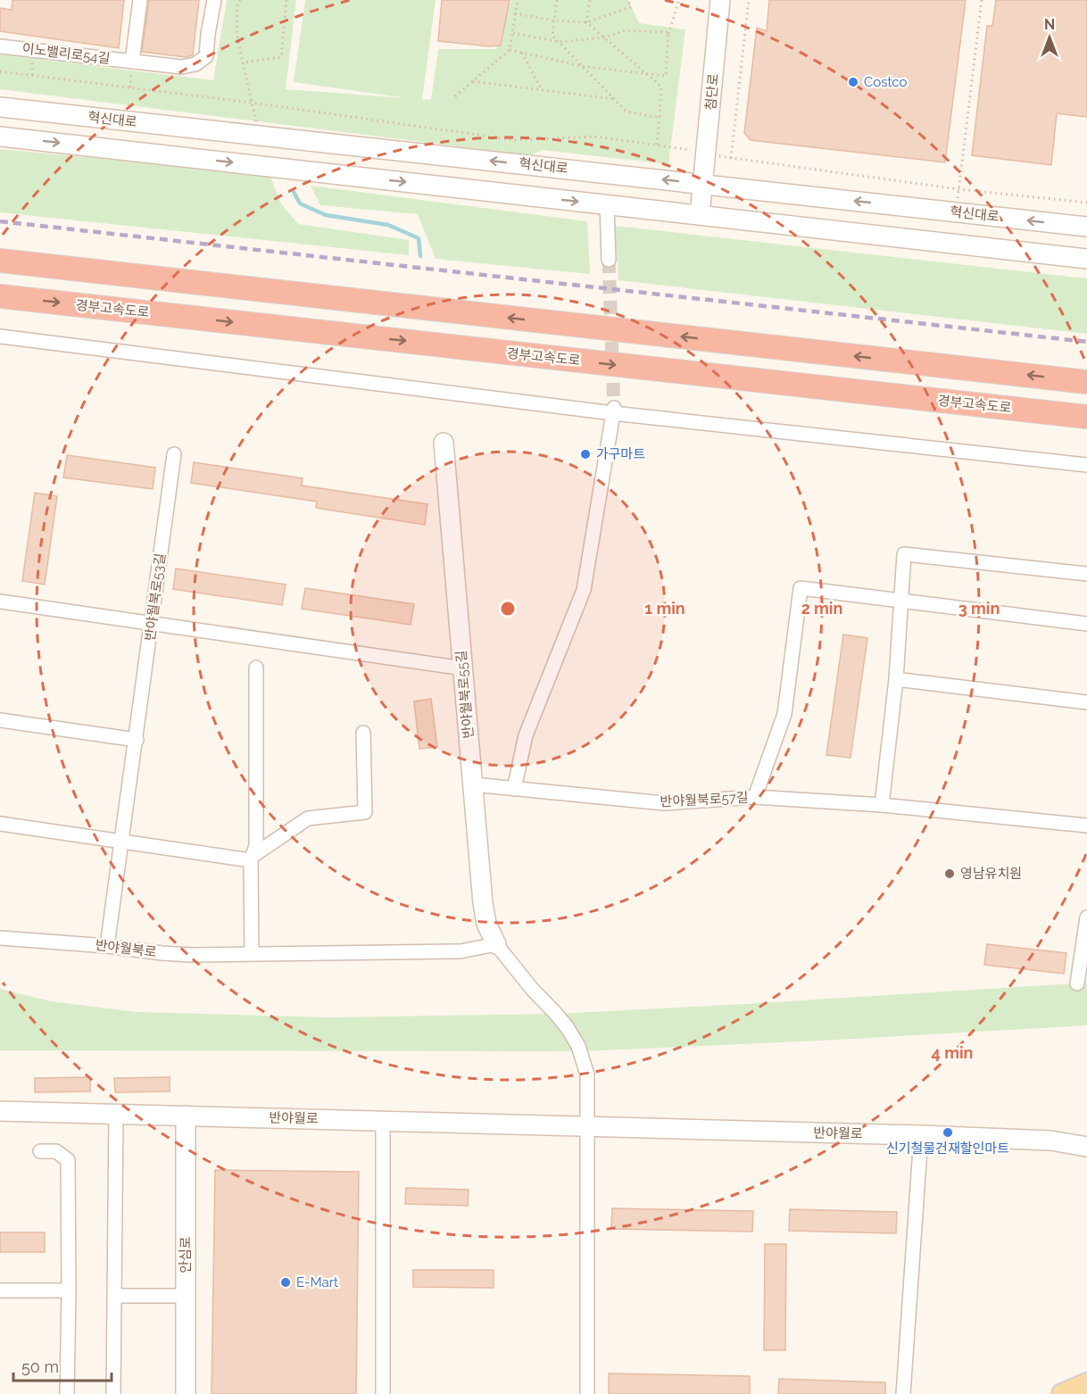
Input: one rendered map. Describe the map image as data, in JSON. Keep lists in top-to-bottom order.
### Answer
{
  "streets": {
    "highway": ["경부고속도로"],
    "main road": [
      "첨단로",
      "혁신대로",
      "반야월북로55길",
      "반야월로",
      "안심로"
    ],
    "street": [
      "이노밸리로54길",
      "반야월북로53길",
      "반야월북로57길",
      "반야월북로"
    ]
  },
  "crossings": [
    ["첨단로", "혁신대로"],
    ["반야월북로53길", "반야월북로"],
    ["반야월북로55길", "반야월북로57길"],
    ["반야월북로55길", "반야월북로"],
    ["반야월로", "안심로"]
  ],
  "places": [
    "Costco",
    "가구마트",
    "영남유치원",
    "신기철물건재할인마트",
    "E-Mart"
  ],
  "scale_bar": "50 m",
  "north": "top",
  "rings": [
    "1 min",
    "2 min",
    "3 min",
    "4 min"
  ]
}
